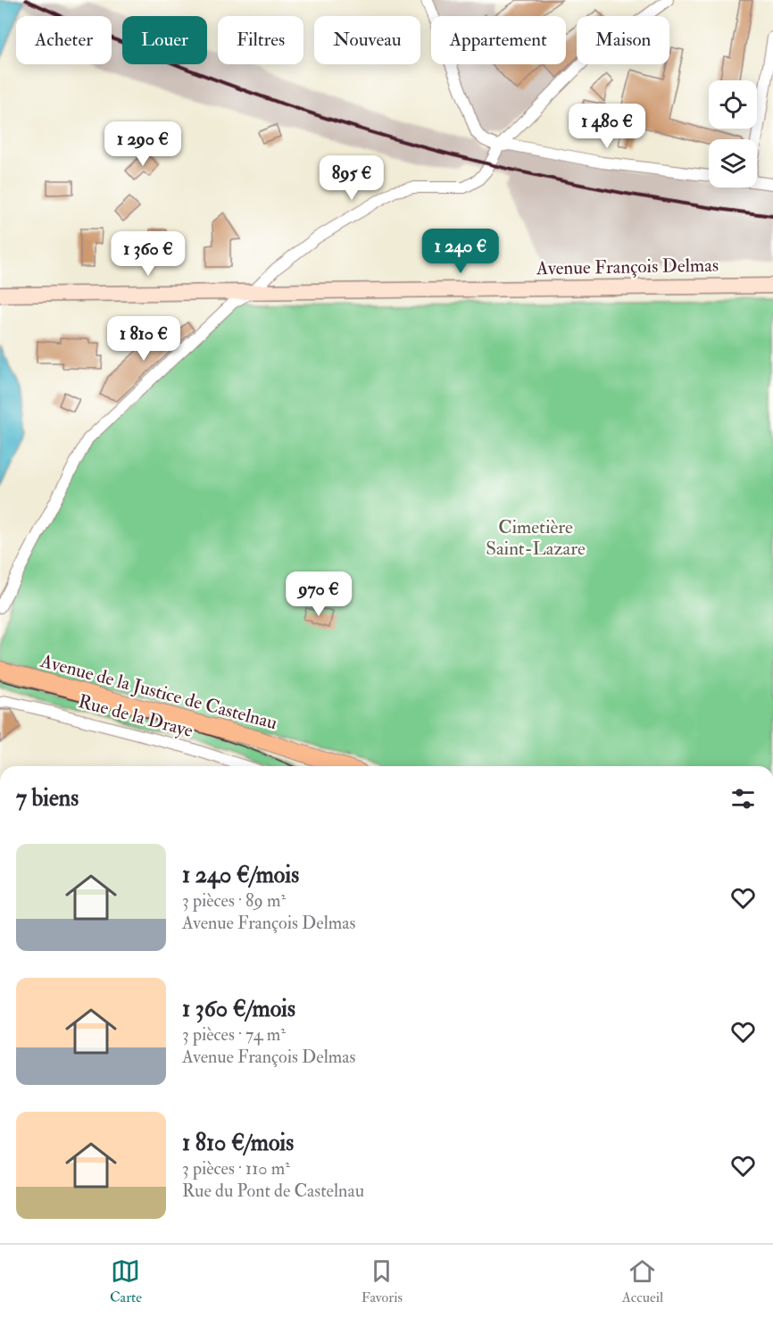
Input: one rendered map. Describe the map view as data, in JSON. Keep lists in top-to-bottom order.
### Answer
{
  "streets": {
    "main road": ["Avenue François Delmas", "Avenue de la Justice de Castelnau"],
    "street": ["Rue de la Draye"]
  },
  "parks": ["Cimetière Saint-Lazare"],
  "page": {
    "chip": [
      "Acheter",
      "Louer",
      "Filtres",
      "Nouveau",
      "Appartement",
      "Maison"
    ],
    "price": [
      "1 480 €",
      "1 290 €",
      "895 €",
      "1 240 €",
      "1 360 €",
      "1 810 €",
      "970 €"
    ],
    "heading": "7 biens",
    "list": [
      {
        "name": "1 240 €/mois",
        "note": "3 pièces · 89 m² · Avenue François Delmas"
      },
      {
        "name": "1 360 €/mois",
        "note": "3 pièces · 74 m² · Avenue François Delmas"
      },
      {
        "name": "1 810 €/mois",
        "note": "3 pièces · 110 m² · Rue du Pont de Castelnau"
      }
    ],
    "tabs": ["Carte", "Favoris", "Accueil"]
  }
}
